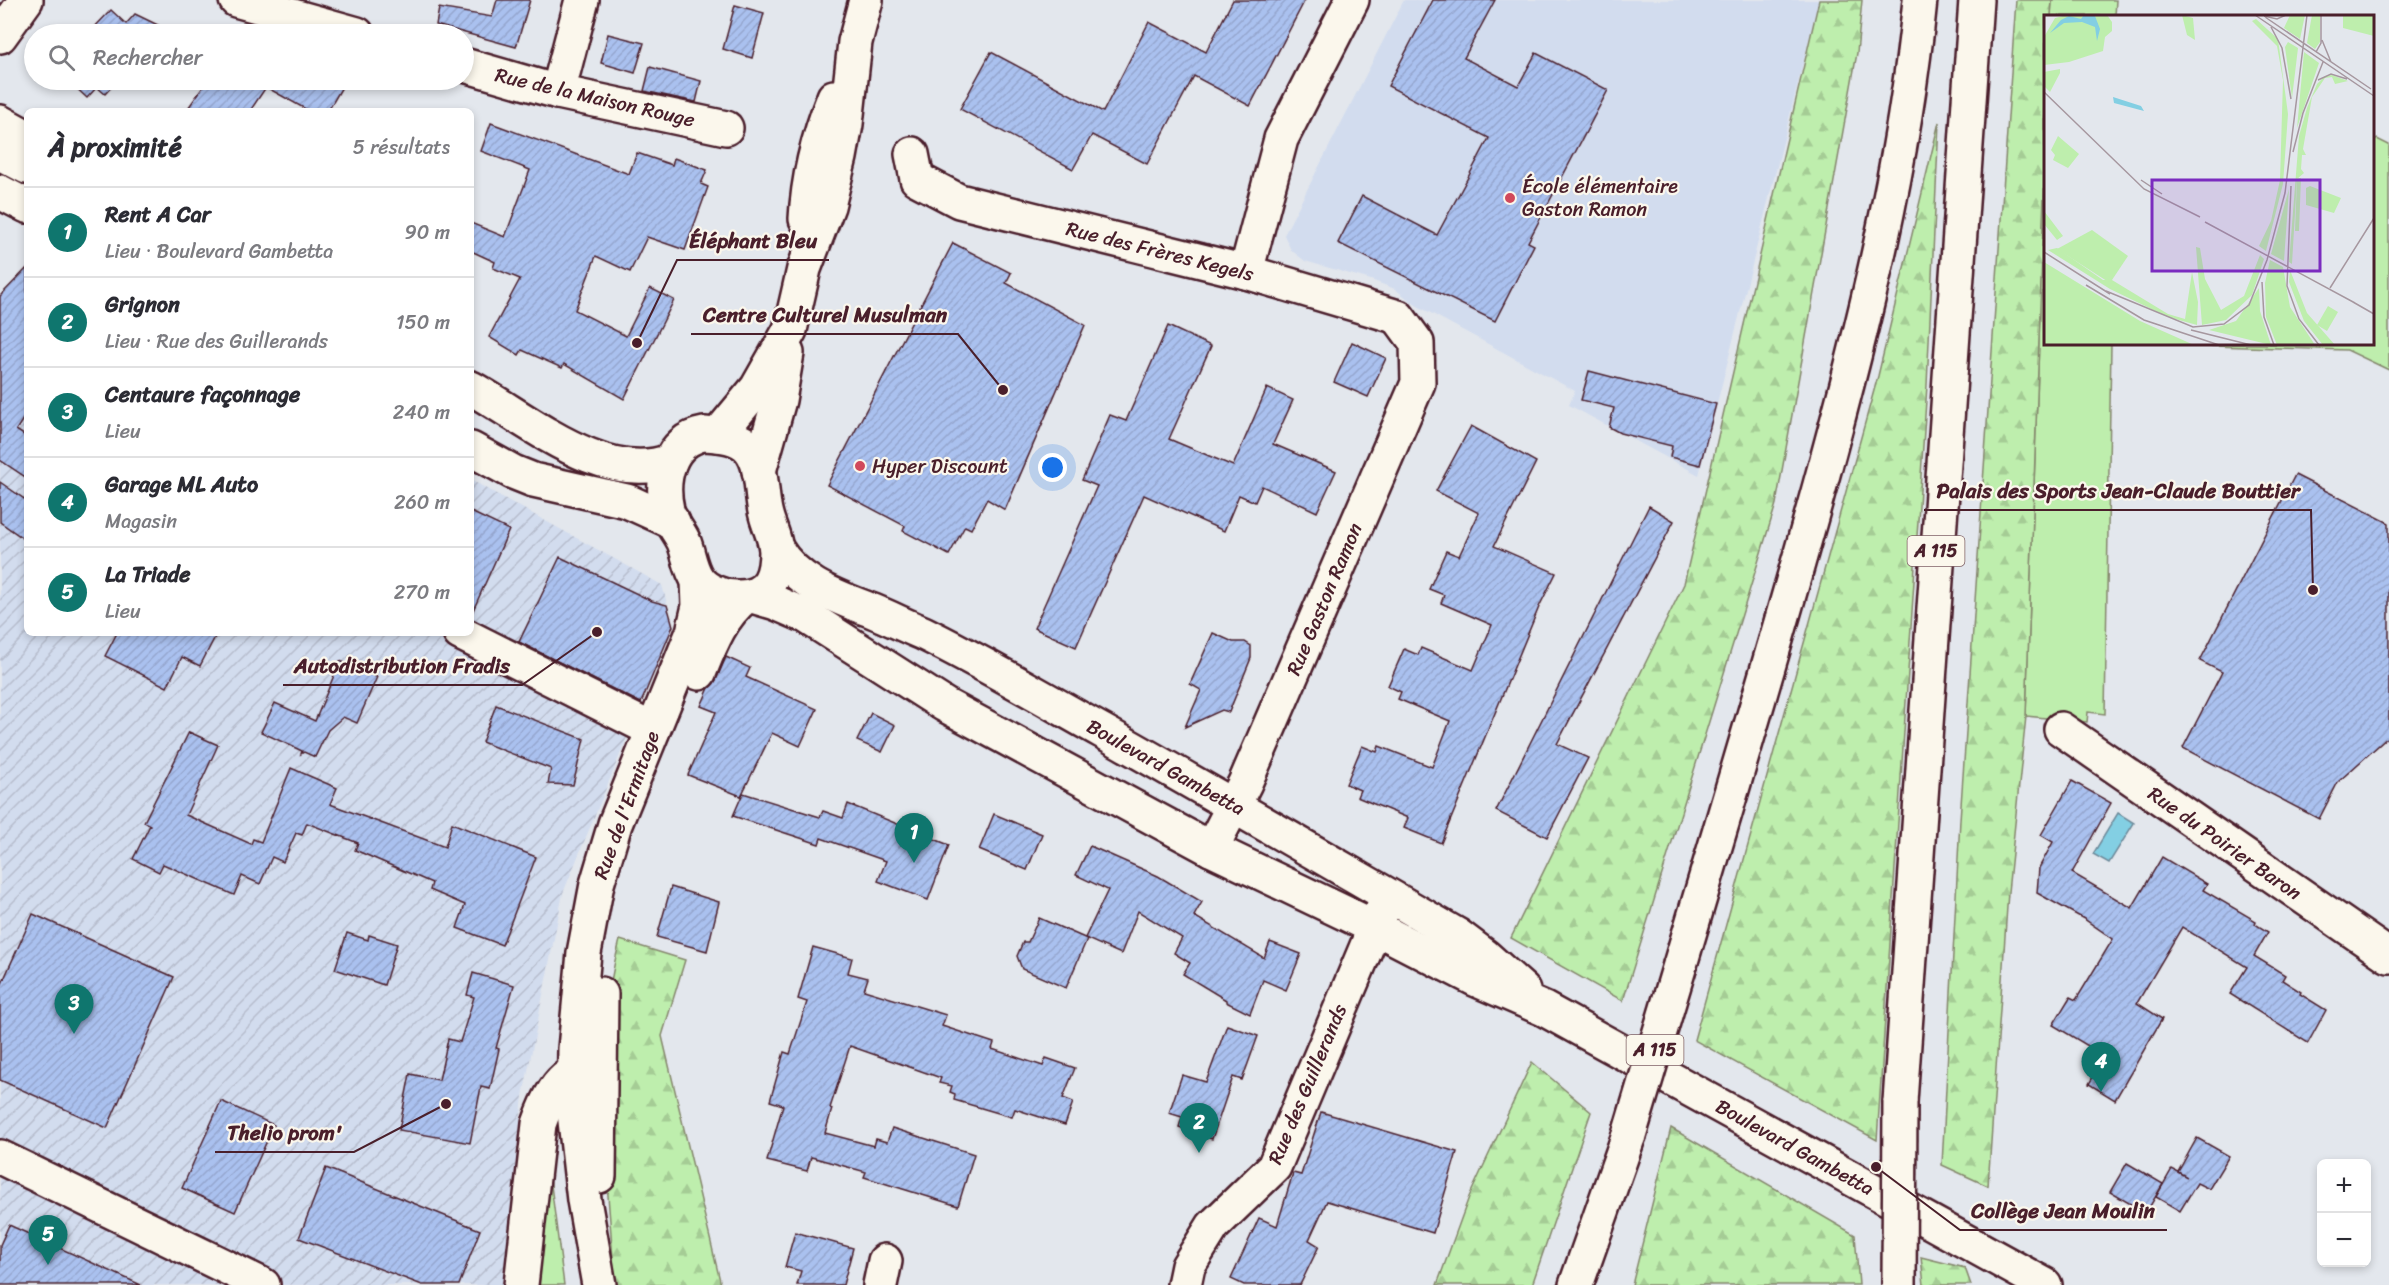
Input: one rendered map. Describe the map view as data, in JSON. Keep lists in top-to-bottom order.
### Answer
{
  "streets": {
    "main road": [
      "Rue de la Maison Rouge",
      "Rue des Frères Kegels",
      "A 115",
      "Rue Gaston Ramon",
      "Boulevard Gambetta",
      "Rue de l'Ermitage",
      "Rue du Poirier Baron",
      "Rue des Guillerands"
    ]
  },
  "crossings": [
    ["Rue des Frères Kegels", "Rue Gaston Ramon"],
    ["Rue Gaston Ramon", "Boulevard Gambetta"],
    ["Boulevard Gambetta", "Rue de l'Ermitage"],
    ["Boulevard Gambetta", "Rue des Guillerands"]
  ],
  "places": [
    "École élémentaire Gaston Ramon",
    "Éléphant Bleu",
    "Centre Culturel Musulman",
    "Hyper Discount",
    "Palais des Sports Jean-Claude Bouttier",
    "Autodistribution Fradis",
    "Thelio prom'",
    "Collège Jean Moulin"
  ],
  "page": {
    "search": "Rechercher",
    "heading": ["À proximité", "5 résultats"],
    "list": [
      {
        "mark": "1",
        "name": "Rent A Car",
        "note": "Lieu · Boulevard Gambetta",
        "value": "90 m"
      },
      {
        "mark": "2",
        "name": "Grignon",
        "note": "Lieu · Rue des Guillerands",
        "value": "150 m"
      },
      {
        "mark": "3",
        "name": "Centaure façonnage",
        "note": "Lieu",
        "value": "240 m"
      },
      {
        "mark": "4",
        "name": "Garage ML Auto",
        "note": "Magasin",
        "value": "260 m"
      },
      {
        "mark": "5",
        "name": "La Triade",
        "note": "Lieu",
        "value": "270 m"
      }
    ],
    "pins": [
      "1",
      "3",
      "4",
      "2",
      "5"
    ],
    "map_buttons": ["+", "−"]
  }
}
